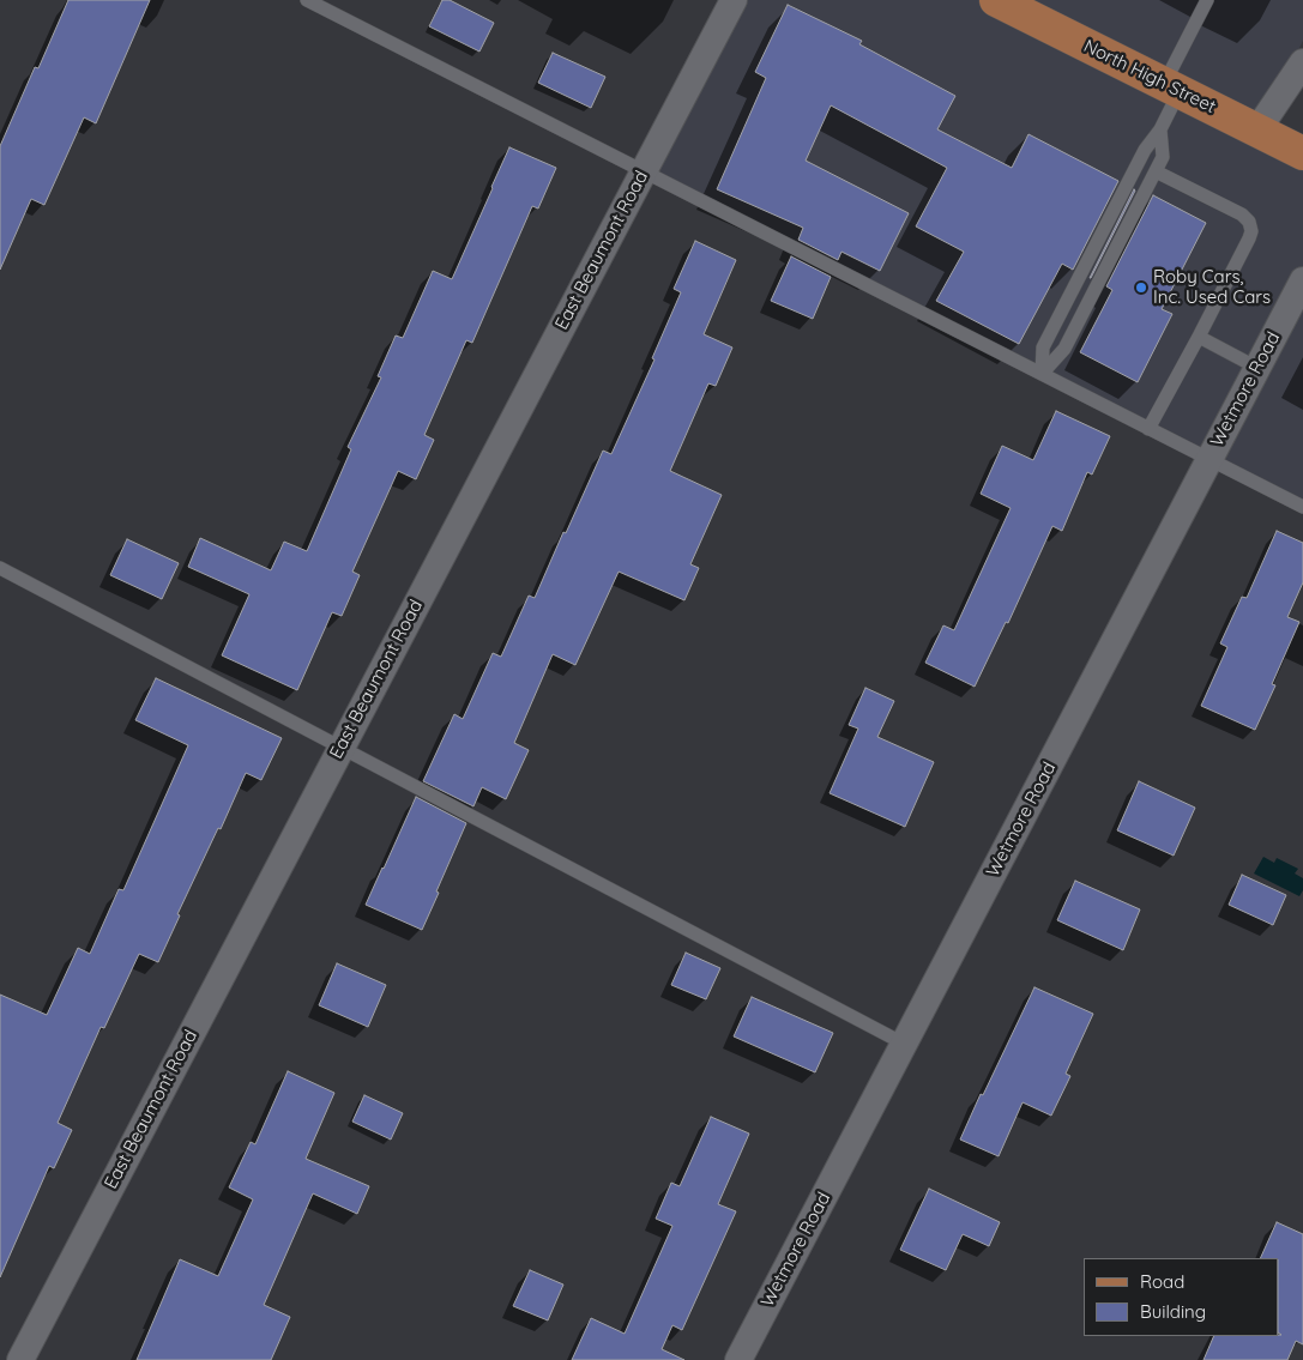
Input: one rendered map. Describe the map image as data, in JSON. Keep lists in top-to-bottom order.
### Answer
{
  "streets": {
    "main road": ["North High Street"],
    "street": ["East Beaumont Road", "Wetmore Road"]
  },
  "places": ["Roby Cars, Inc. Used Cars"],
  "legend": ["Road", "Building"]
}
